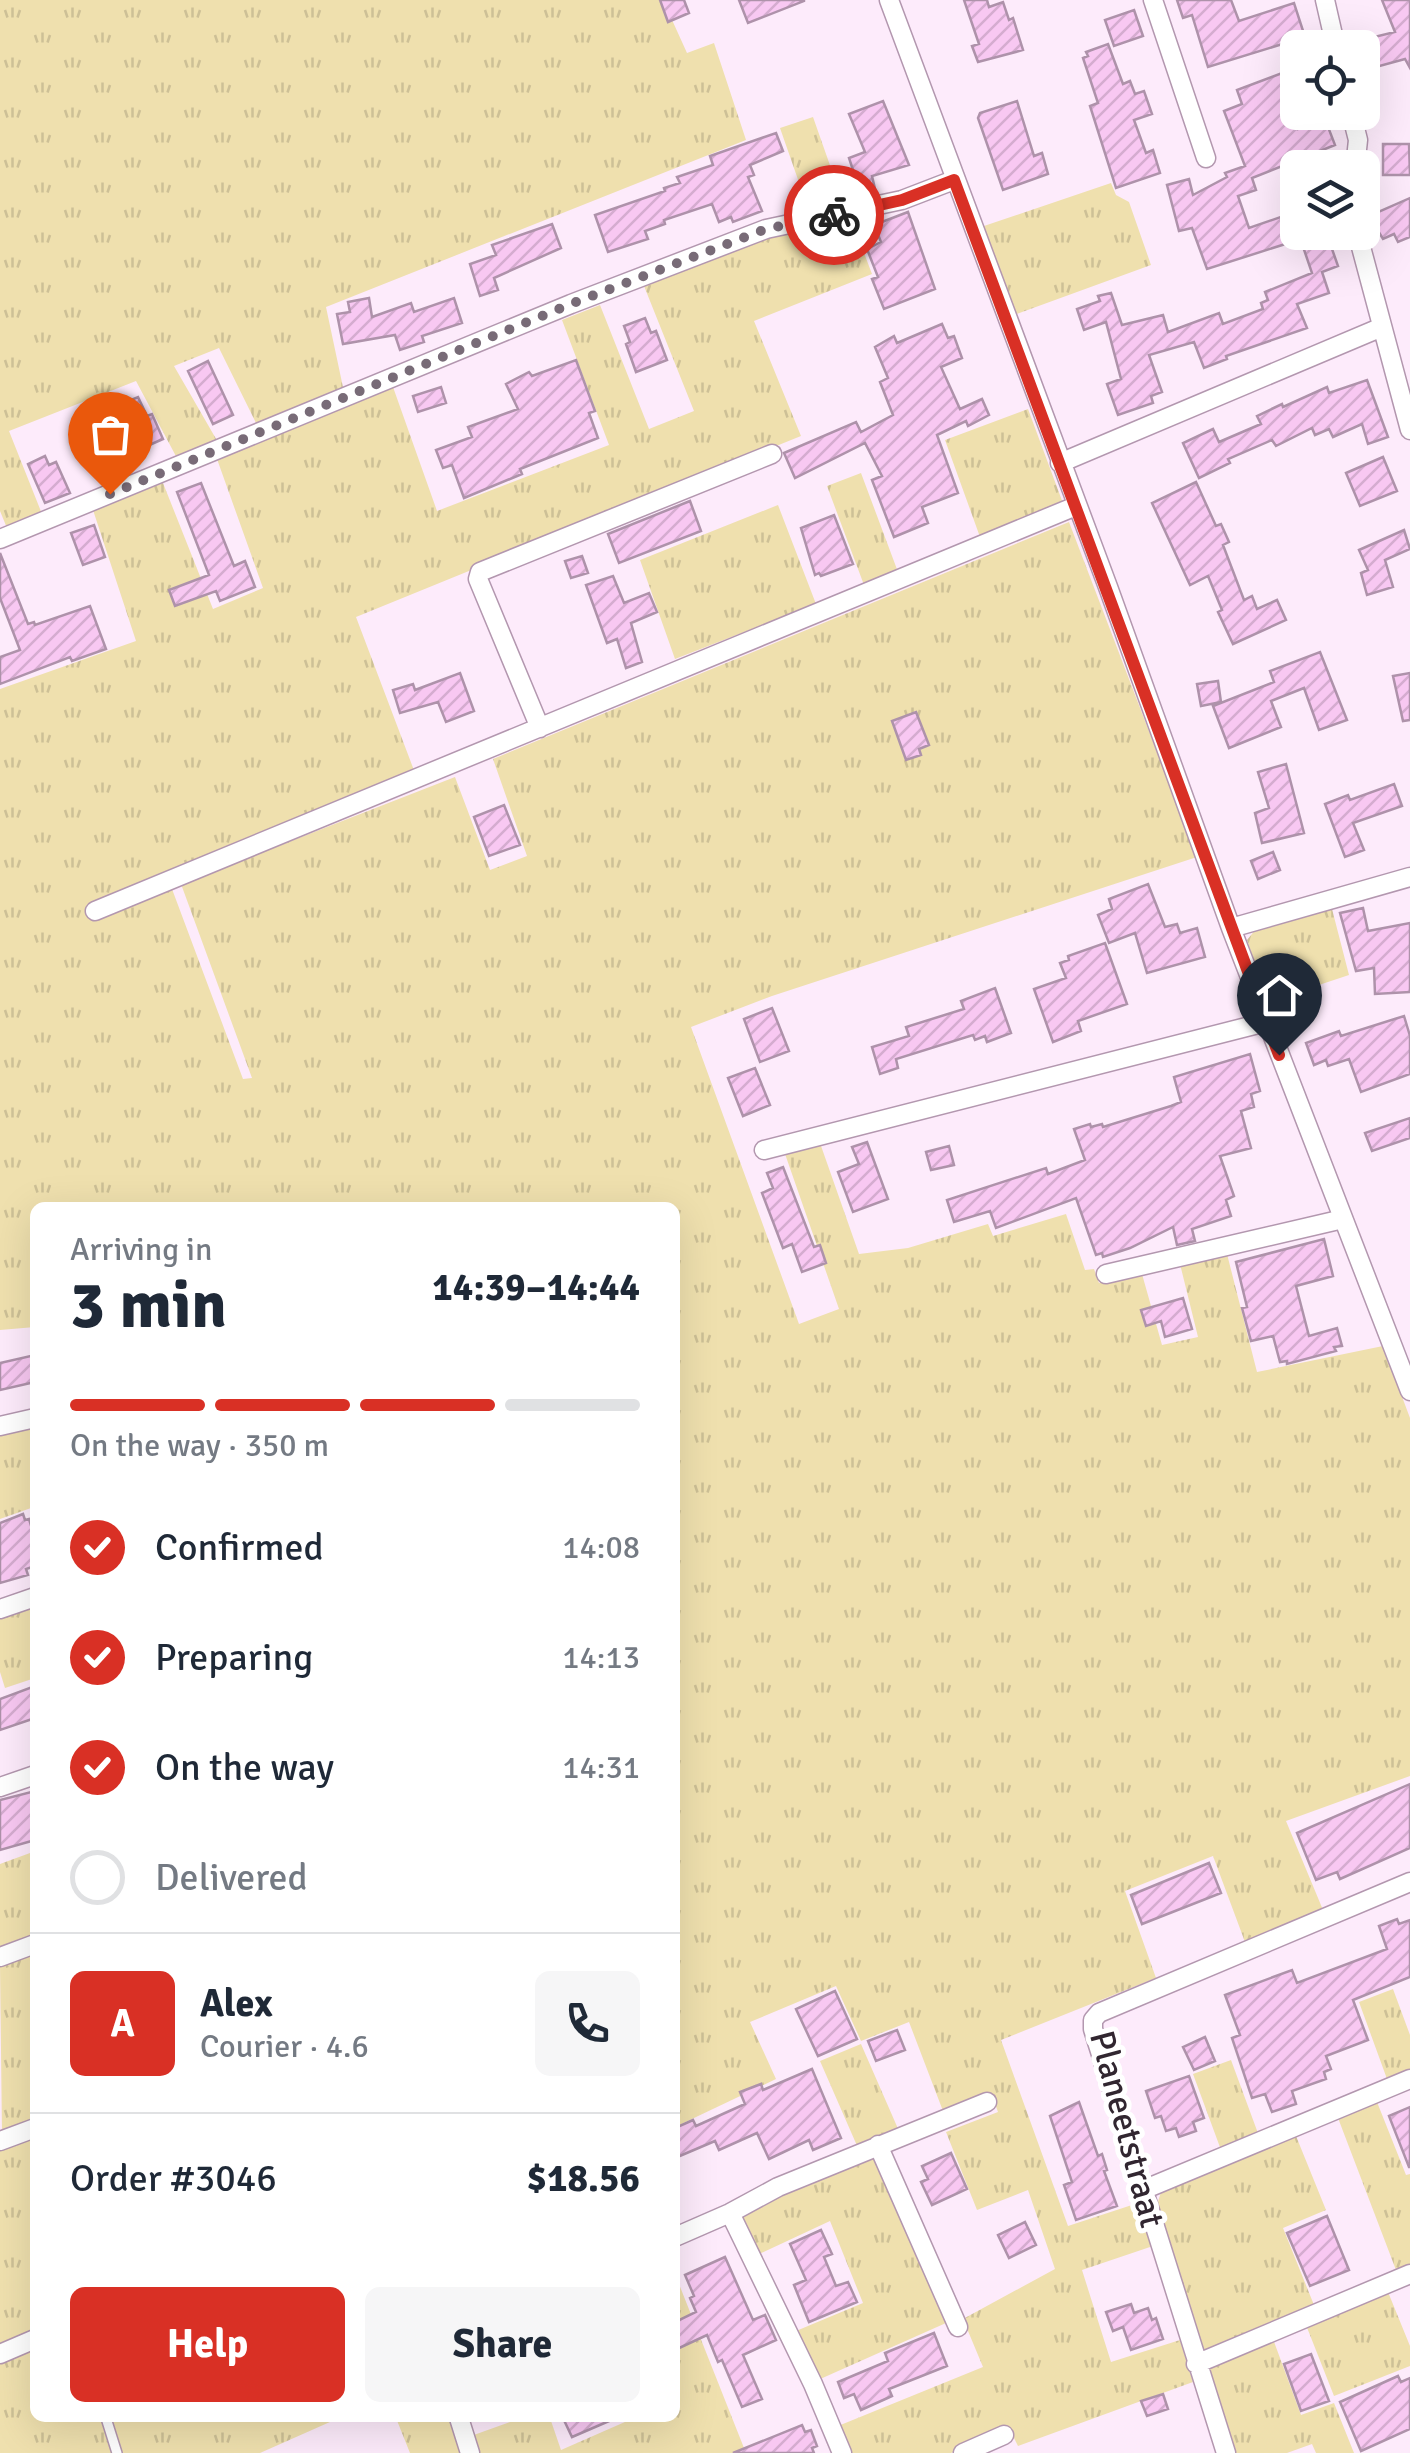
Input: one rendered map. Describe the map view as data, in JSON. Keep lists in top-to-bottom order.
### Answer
{
  "streets": {
    "street": ["Planeetstraat"]
  },
  "page": {
    "heading": ["3 min", "Arriving in", "14:39–14:44"],
    "panel": [
      "Alex",
      "Courier · 4.6",
      "Order #3046",
      "$18.56"
    ],
    "bar": "On the way · 350 m",
    "list": [
      ["Confirmed", "14:08"],
      ["Preparing", "14:13"],
      ["On the way", "14:31"],
      "Delivered"
    ],
    "round": "A",
    "buttons": ["Help", "Share"]
  }
}
